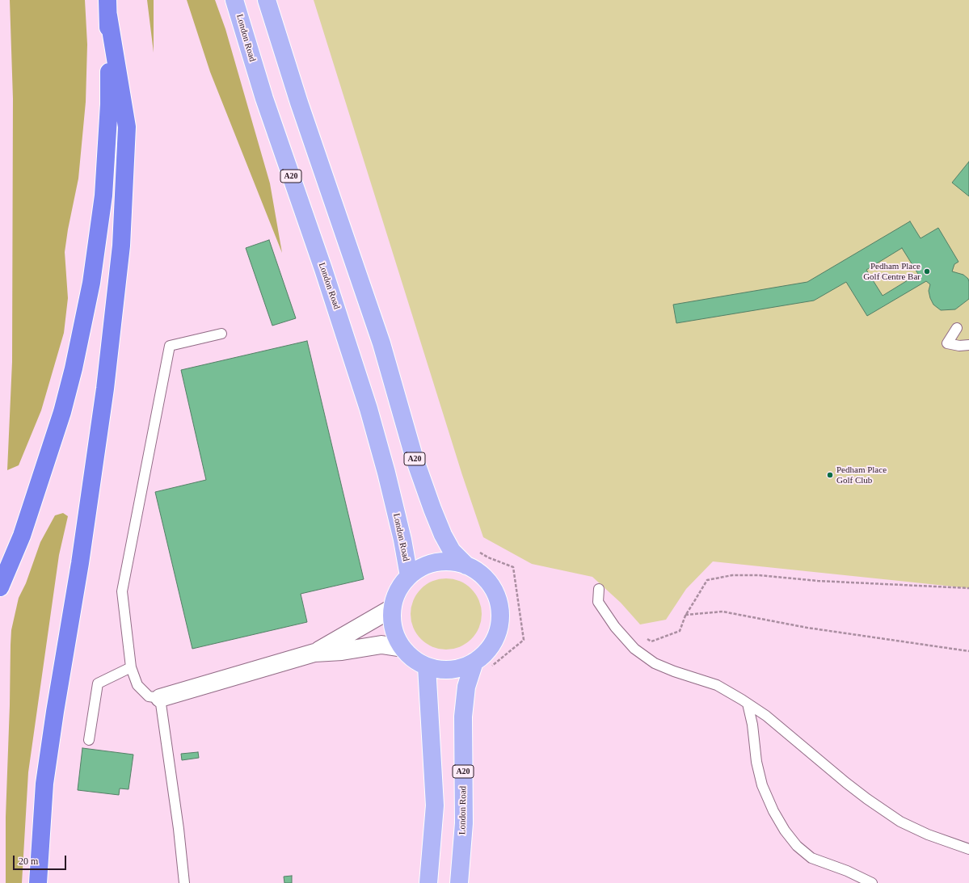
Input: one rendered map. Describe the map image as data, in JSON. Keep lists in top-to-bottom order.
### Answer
{
  "streets": {
    "main road": ["London Road", "A20"]
  },
  "crossings": [
    ["London Road", "A20"]
  ],
  "places": ["Pedham Place Golf Centre Bar", "Pedham Place Golf Club"],
  "scale_bar": "20 m"
}
